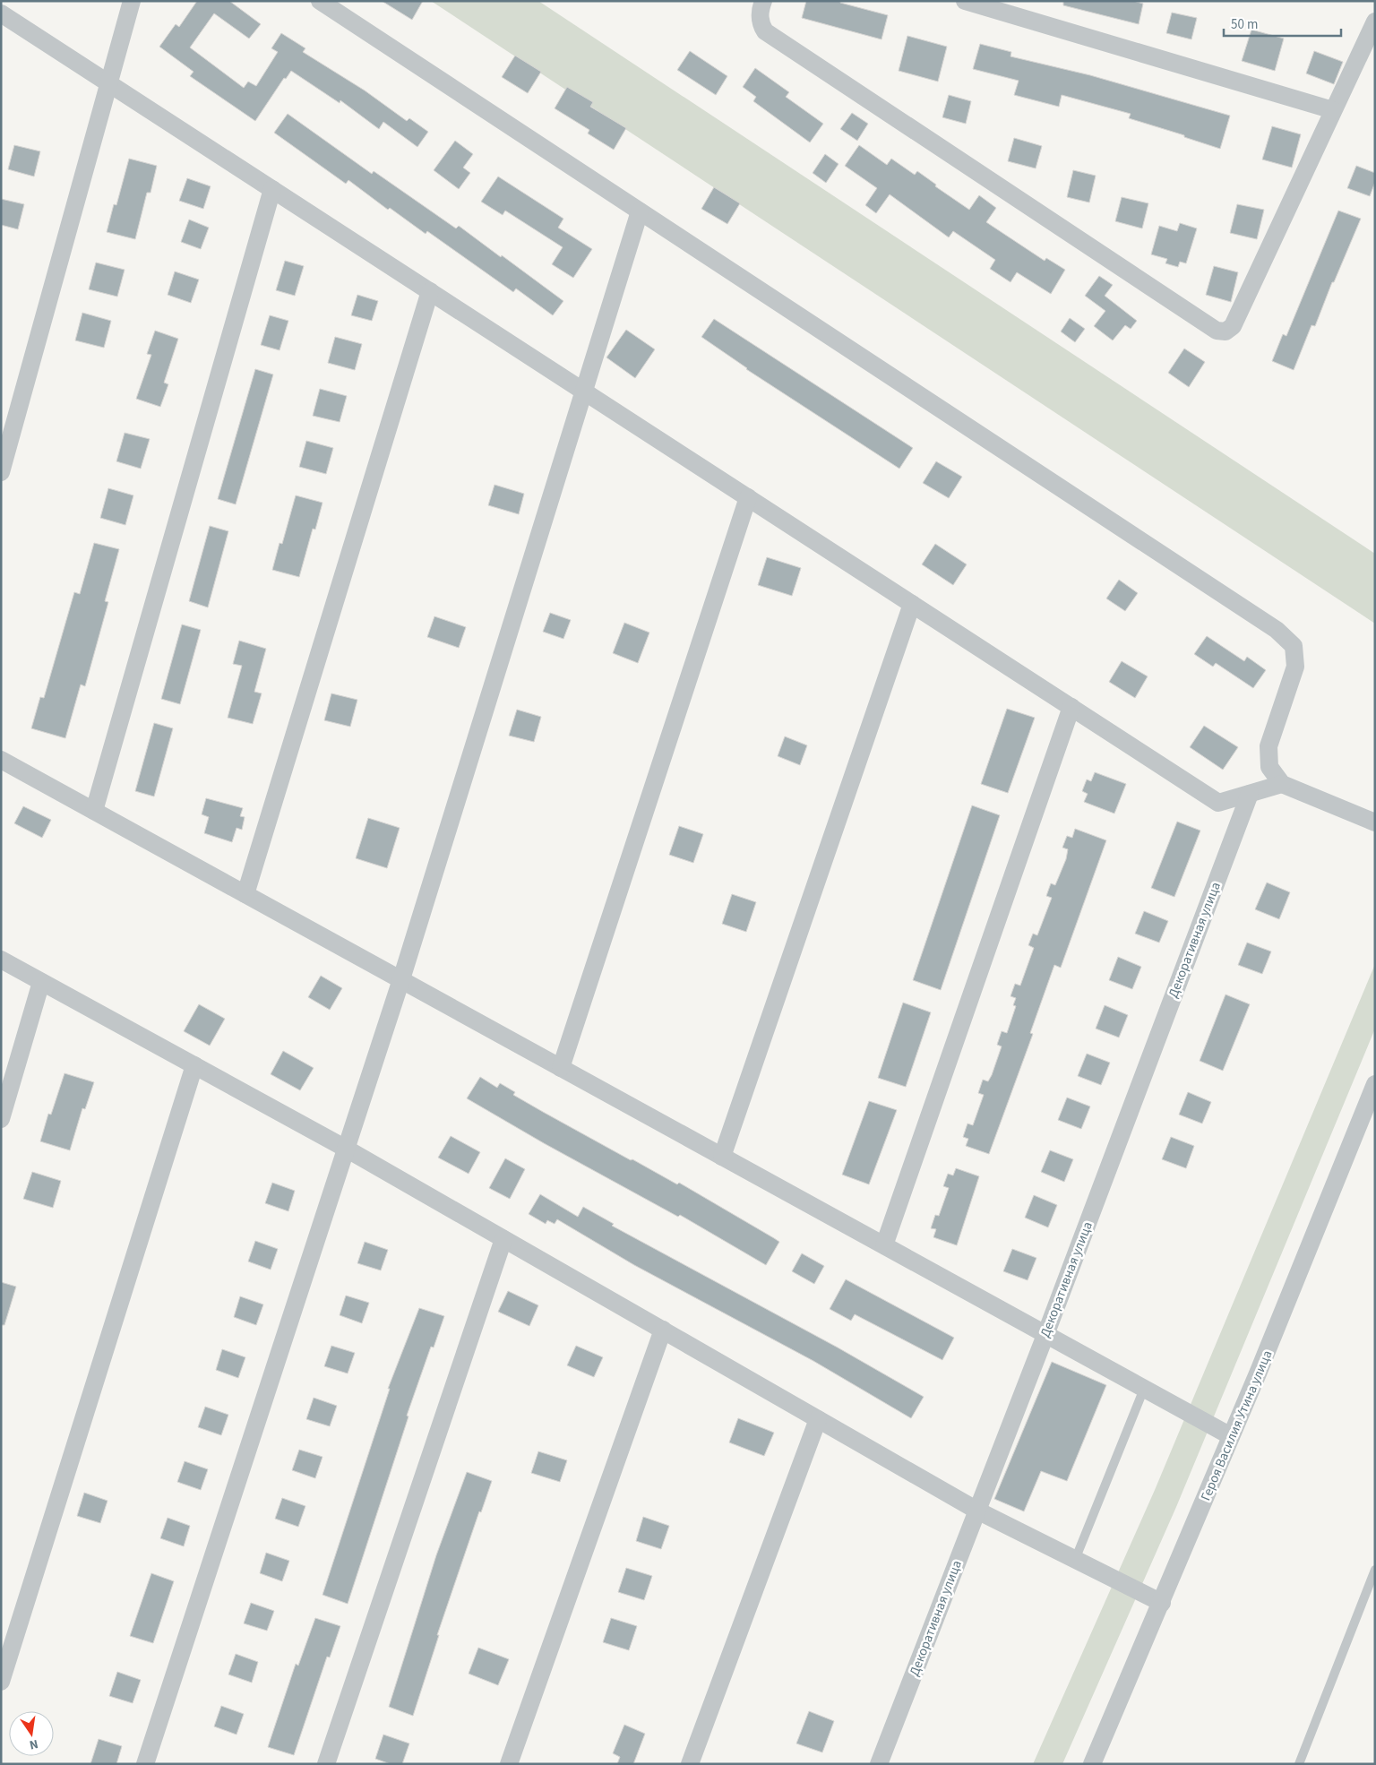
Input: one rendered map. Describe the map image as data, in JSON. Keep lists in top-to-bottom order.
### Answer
{
  "streets": {
    "street": ["Декоративная улица", "Героя Василия Утина улица"]
  },
  "scale_bar": "50 m",
  "north": "bottom"
}
